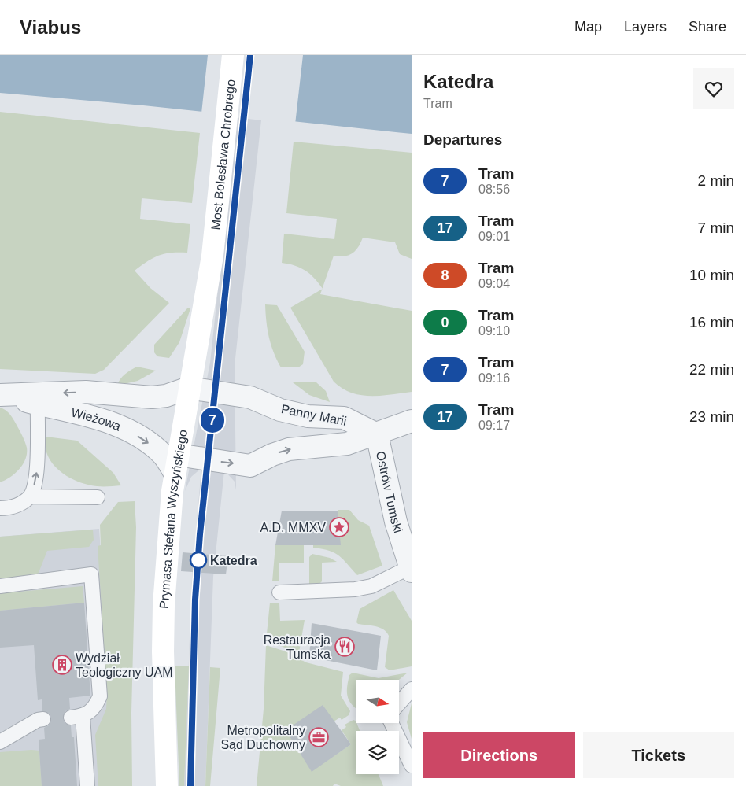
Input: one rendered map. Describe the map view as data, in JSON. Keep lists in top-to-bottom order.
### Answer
{
  "streets": {
    "street": [
      "Most Bolesława Chrobrego",
      "Panny Marii",
      "Wieżowa",
      "Ostrów Tumski",
      "Prymasa Stefana Wyszyńskiego"
    ]
  },
  "crossings": [
    ["Most Bolesława Chrobrego", "Prymasa Stefana Wyszyńskiego"],
    ["Panny Marii", "Wieżowa"],
    ["Panny Marii", "Ostrów Tumski"],
    ["Panny Marii", "Prymasa Stefana Wyszyńskiego"],
    ["Wieżowa", "Prymasa Stefana Wyszyńskiego"]
  ],
  "places": {
    "place": ["A.D. MMXV"],
    "other": ["Katedra"],
    "restaurant": ["Restauracja Tumska"],
    "building": ["Wydział Teologiczny UAM"],
    "office": ["Metropolitalny Sąd Duchowny"]
  },
  "lines": ["tram line 7"],
  "north": "right",
  "page": {
    "header": "Viabus",
    "nav": ["Map", "Layers", "Share"],
    "on_map": "7",
    "heading": [
      ["Katedra", "Tram"],
      "Departures"
    ],
    "list": [
      {
        "mark": "7",
        "name": "Tram",
        "note": "08:56",
        "value": "2 min"
      },
      {
        "mark": "17",
        "name": "Tram",
        "note": "09:01",
        "value": "7 min"
      },
      {
        "mark": "8",
        "name": "Tram",
        "note": "09:04",
        "value": "10 min"
      },
      {
        "mark": "0",
        "name": "Tram",
        "note": "09:10",
        "value": "16 min"
      },
      {
        "mark": "7",
        "name": "Tram",
        "note": "09:16",
        "value": "22 min"
      },
      {
        "mark": "17",
        "name": "Tram",
        "note": "09:17",
        "value": "23 min"
      }
    ],
    "buttons": ["Directions", "Tickets"]
  }
}
